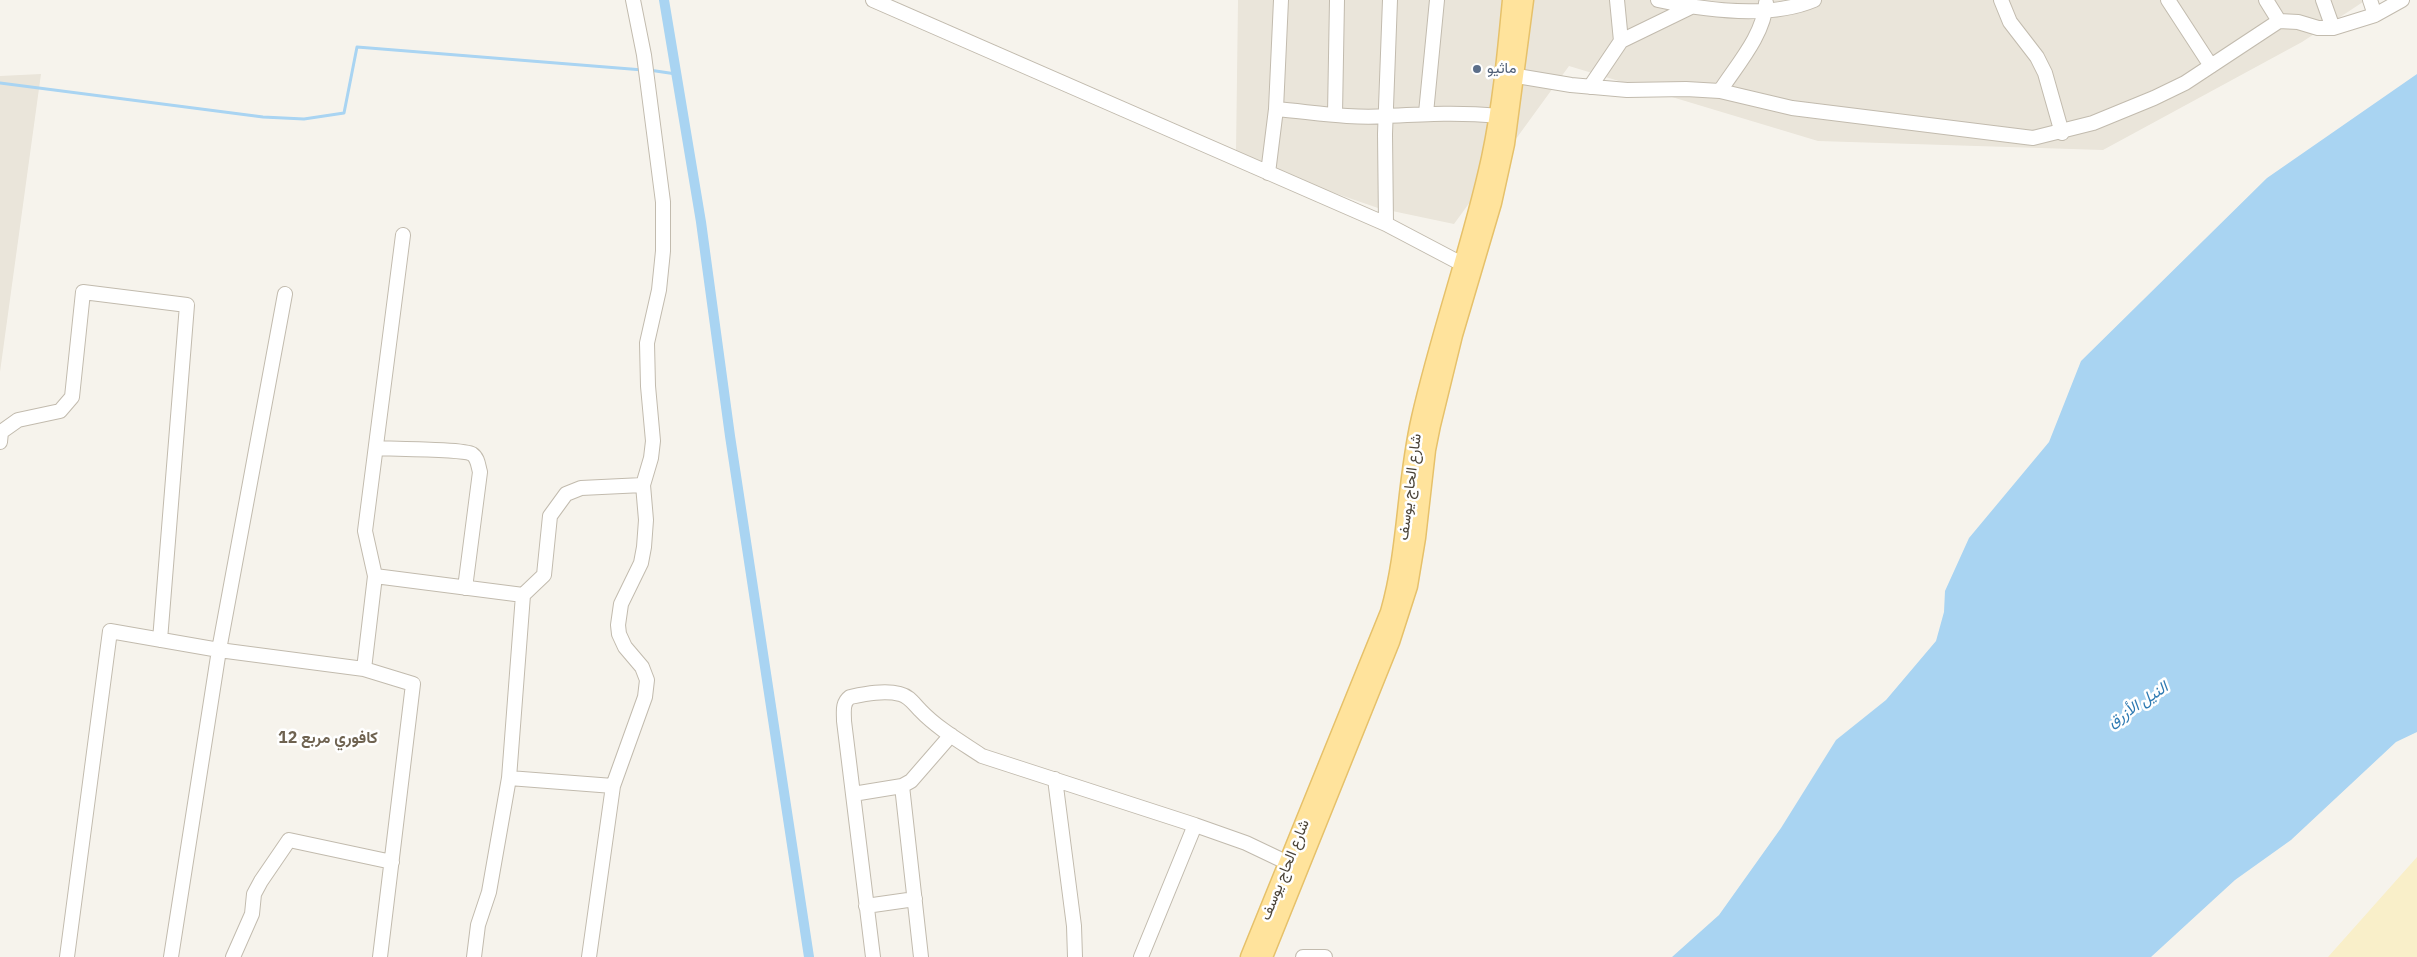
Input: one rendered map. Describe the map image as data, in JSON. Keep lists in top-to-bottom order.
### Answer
{
  "streets": {
    "main road": ["شارع الحاج يوسف"]
  },
  "districts": ["كافوري مربع 12"],
  "water": ["النيل الأزرق"],
  "places": ["ماثيو"]
}
